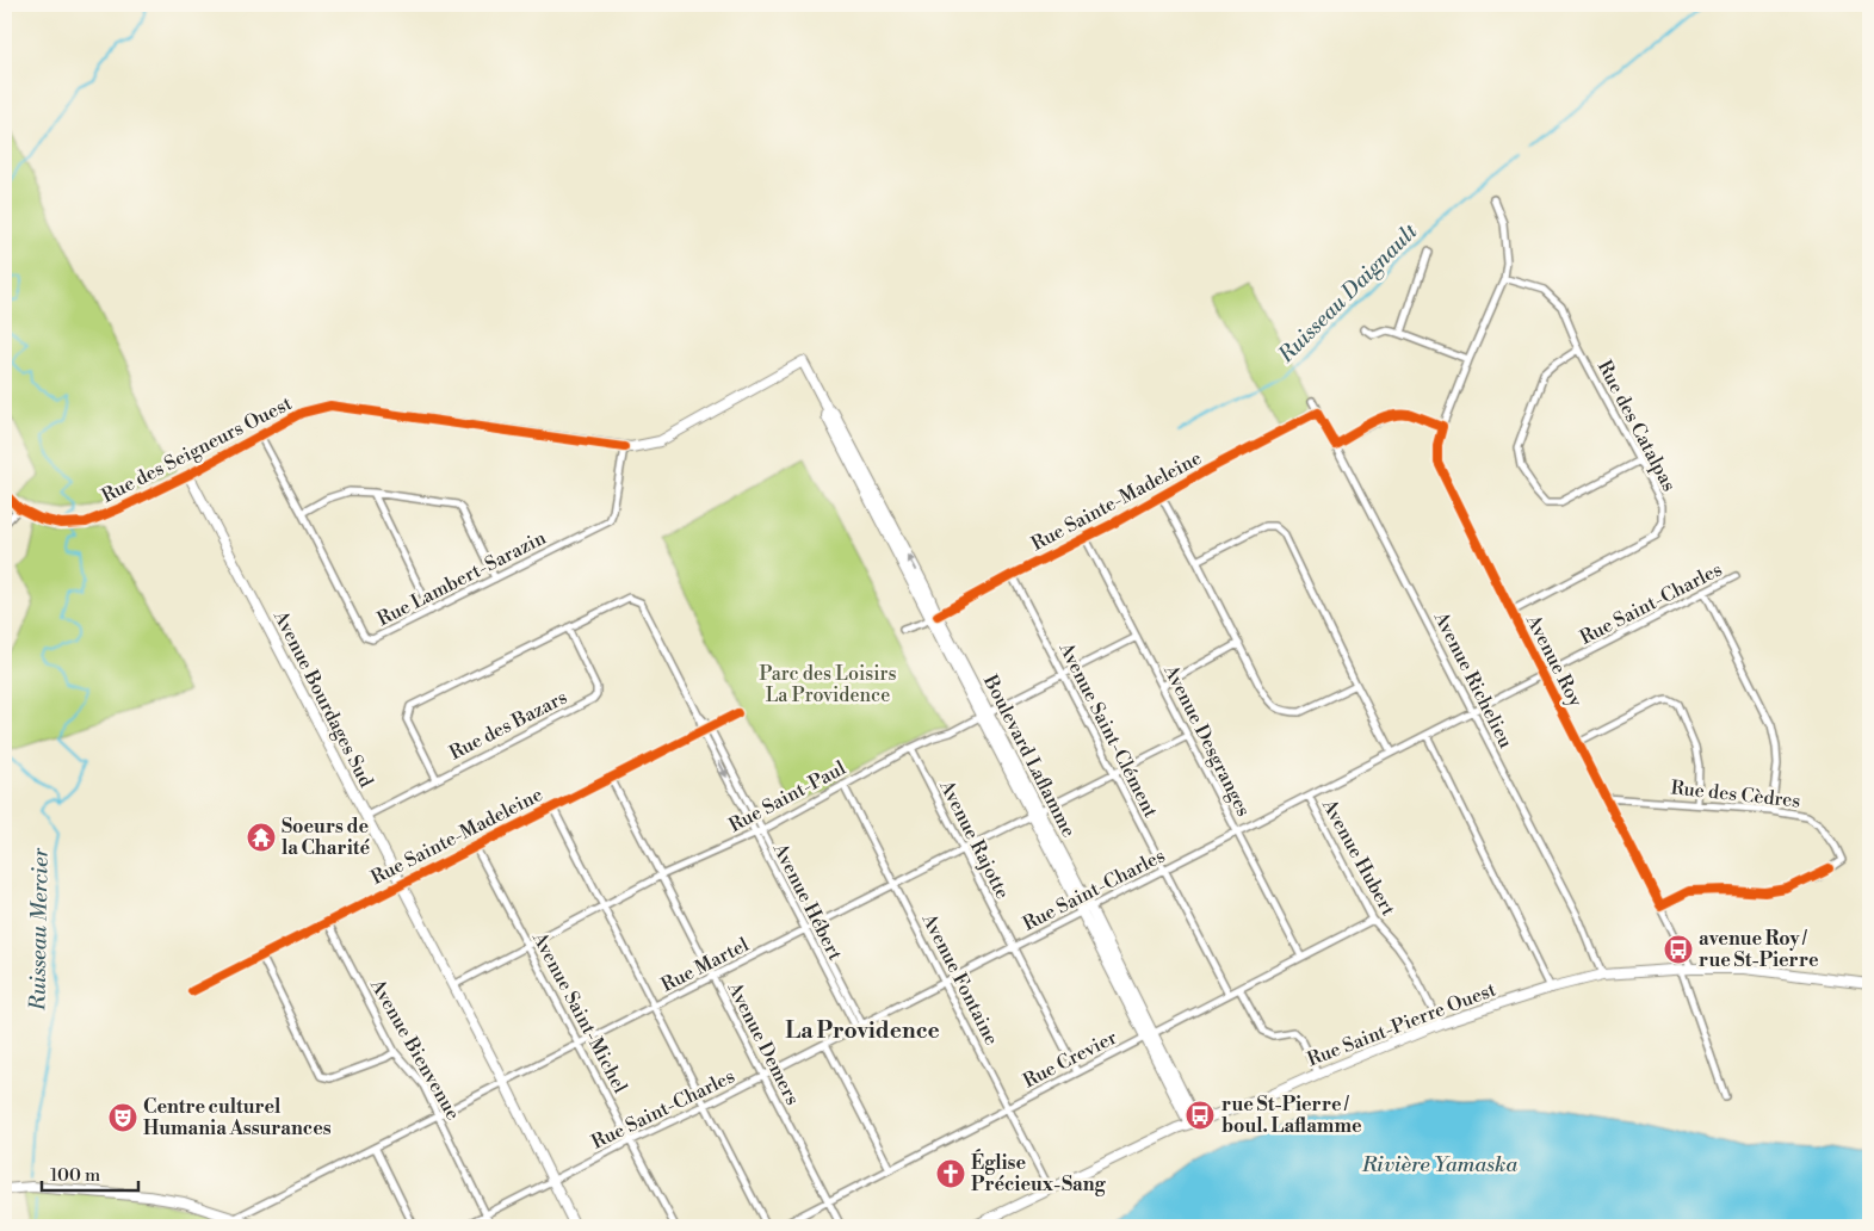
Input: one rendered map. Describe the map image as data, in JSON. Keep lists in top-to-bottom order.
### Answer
{
  "streets": {
    "street": [
      "Rue des Catalpas",
      "Rue des Seigneurs Ouest",
      "Rue Sainte-Madeleine",
      "Rue Lambert-Sarazin",
      "Rue Saint-Charles",
      "Avenue Roy",
      "Avenue Richelieu",
      "Avenue Bourdages Sud",
      "Rue des Bazars",
      "Avenue Saint-Clément",
      "Avenue Desgranges",
      "Boulevard Laflamme",
      "Rue des Cèdres",
      "Rue Saint-Paul",
      "Avenue Rajotte",
      "Avenue Hubert",
      "Avenue Hébert",
      "Rue Martel",
      "Avenue Fontaine",
      "Avenue Saint-Michel",
      "Rue Saint-Pierre Ouest",
      "Avenue Demers",
      "Avenue Bienvenue",
      "Rue Crevier"
    ]
  },
  "crossings": [
    ["Rue des Catalpas", "Avenue Roy"],
    ["Rue des Seigneurs Ouest", "Rue Lambert-Sarazin"],
    ["Rue des Seigneurs Ouest", "Avenue Bourdages Sud"],
    ["Rue des Seigneurs Ouest", "Boulevard Laflamme"],
    ["Rue Sainte-Madeleine", "Avenue Richelieu"],
    ["Rue Sainte-Madeleine", "Avenue Bourdages Sud"],
    ["Rue Sainte-Madeleine", "Avenue Saint-Clément"],
    ["Rue Sainte-Madeleine", "Avenue Desgranges"],
    ["Rue Sainte-Madeleine", "Boulevard Laflamme"],
    ["Rue Sainte-Madeleine", "Avenue Hébert"],
    ["Rue Sainte-Madeleine", "Avenue Saint-Michel"],
    ["Rue Sainte-Madeleine", "Avenue Demers"],
    ["Rue Sainte-Madeleine", "Avenue Bienvenue"],
    ["Rue Saint-Charles", "Avenue Roy"],
    ["Rue Saint-Charles", "Avenue Richelieu"],
    ["Rue Saint-Charles", "Avenue Bourdages Sud"],
    ["Rue Saint-Charles", "Avenue Saint-Clément"],
    ["Rue Saint-Charles", "Avenue Desgranges"],
    ["Rue Saint-Charles", "Boulevard Laflamme"],
    ["Rue Saint-Charles", "Avenue Rajotte"],
    ["Rue Saint-Charles", "Avenue Hubert"],
    ["Rue Saint-Charles", "Avenue Hébert"],
    ["Rue Saint-Charles", "Avenue Fontaine"],
    ["Rue Saint-Charles", "Avenue Saint-Michel"],
    ["Rue Saint-Charles", "Avenue Demers"],
    ["Rue Saint-Charles", "Avenue Bienvenue"],
    ["Avenue Roy", "Rue des Cèdres"],
    ["Avenue Roy", "Rue Saint-Pierre Ouest"],
    ["Avenue Richelieu", "Rue Saint-Pierre Ouest"],
    ["Avenue Bourdages Sud", "Rue des Bazars"],
    ["Avenue Bourdages Sud", "Rue Saint-Paul"],
    ["Avenue Bourdages Sud", "Rue Martel"],
    ["Avenue Saint-Clément", "Rue Saint-Paul"],
    ["Avenue Saint-Clément", "Rue Martel"],
    ["Avenue Saint-Clément", "Rue Crevier"],
    ["Avenue Desgranges", "Rue Saint-Paul"],
    ["Avenue Desgranges", "Rue Martel"],
    ["Avenue Desgranges", "Rue Crevier"],
    ["Boulevard Laflamme", "Rue Saint-Paul"],
    ["Boulevard Laflamme", "Rue Martel"],
    ["Boulevard Laflamme", "Rue Saint-Pierre Ouest"],
    ["Boulevard Laflamme", "Rue Crevier"],
    ["Rue Saint-Paul", "Avenue Rajotte"],
    ["Rue Saint-Paul", "Avenue Hébert"],
    ["Rue Saint-Paul", "Avenue Fontaine"],
    ["Rue Saint-Paul", "Avenue Saint-Michel"],
    ["Rue Saint-Paul", "Avenue Demers"],
    ["Avenue Rajotte", "Rue Martel"],
    ["Avenue Rajotte", "Rue Crevier"],
    ["Avenue Hubert", "Rue Saint-Pierre Ouest"],
    ["Avenue Hubert", "Rue Crevier"],
    ["Avenue Hébert", "Rue Martel"],
    ["Rue Martel", "Avenue Fontaine"],
    ["Rue Martel", "Avenue Saint-Michel"],
    ["Rue Martel", "Avenue Demers"],
    ["Rue Martel", "Avenue Bienvenue"],
    ["Avenue Fontaine", "Rue Saint-Pierre Ouest"],
    ["Avenue Fontaine", "Rue Crevier"],
    ["Avenue Demers", "Rue Crevier"]
  ],
  "districts": ["La Providence"],
  "water": ["Ruisseau Daignault", "Ruisseau Mercier", "Rivière Yamaska"],
  "parks": ["Parc des Loisirs La Providence"],
  "places": {
    "temple": ["Soeurs de la Charité"],
    "bus stop": ["avenue Roy / rue St-Pierre", "rue St-Pierre / boul. Laflamme"],
    "theatre": ["Centre culturel Humania Assurances"],
    "church": ["Église Précieux-Sang"]
  },
  "scale_bar": "100 m"
}
